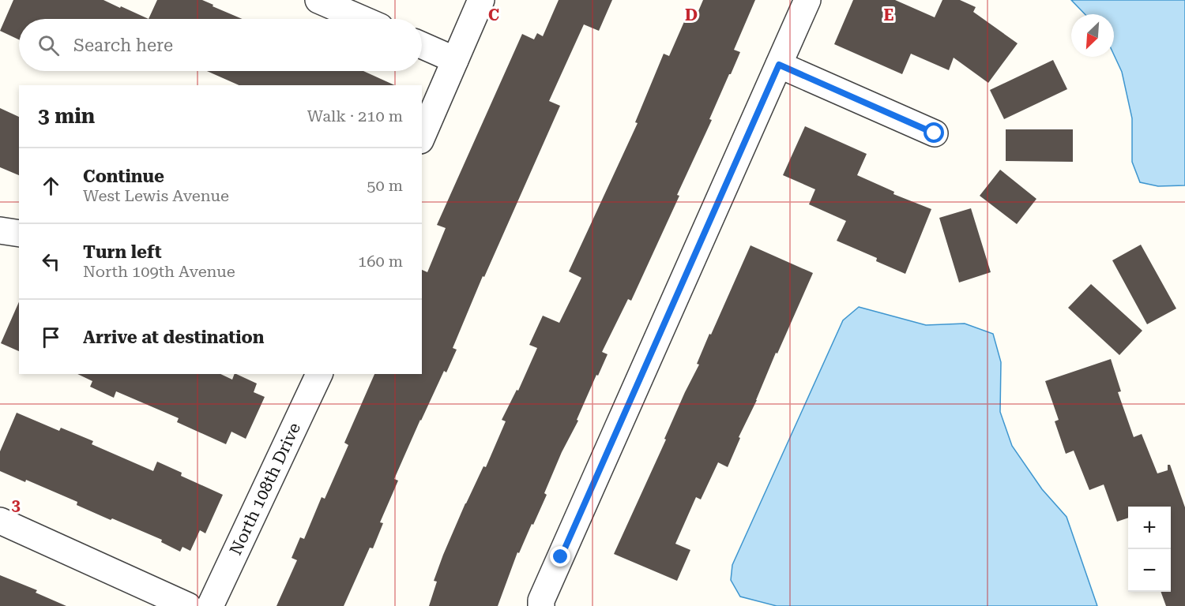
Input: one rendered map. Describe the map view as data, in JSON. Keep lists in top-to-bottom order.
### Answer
{
  "streets": {
    "street": ["North 108th Drive"]
  },
  "north": "bottom left",
  "page": {
    "search": "Search here",
    "heading": ["3 min", "Walk · 210 m"],
    "list": [
      ["Continue", "West Lewis Avenue", "50 m"],
      ["Turn left", "North 109th Avenue", "160 m"],
      "Arrive at destination"
    ],
    "map_buttons": ["+", "−"]
  },
  "grid": {
    "columns": ["C", "D", "E"],
    "rows": ["3"]
  }
}
